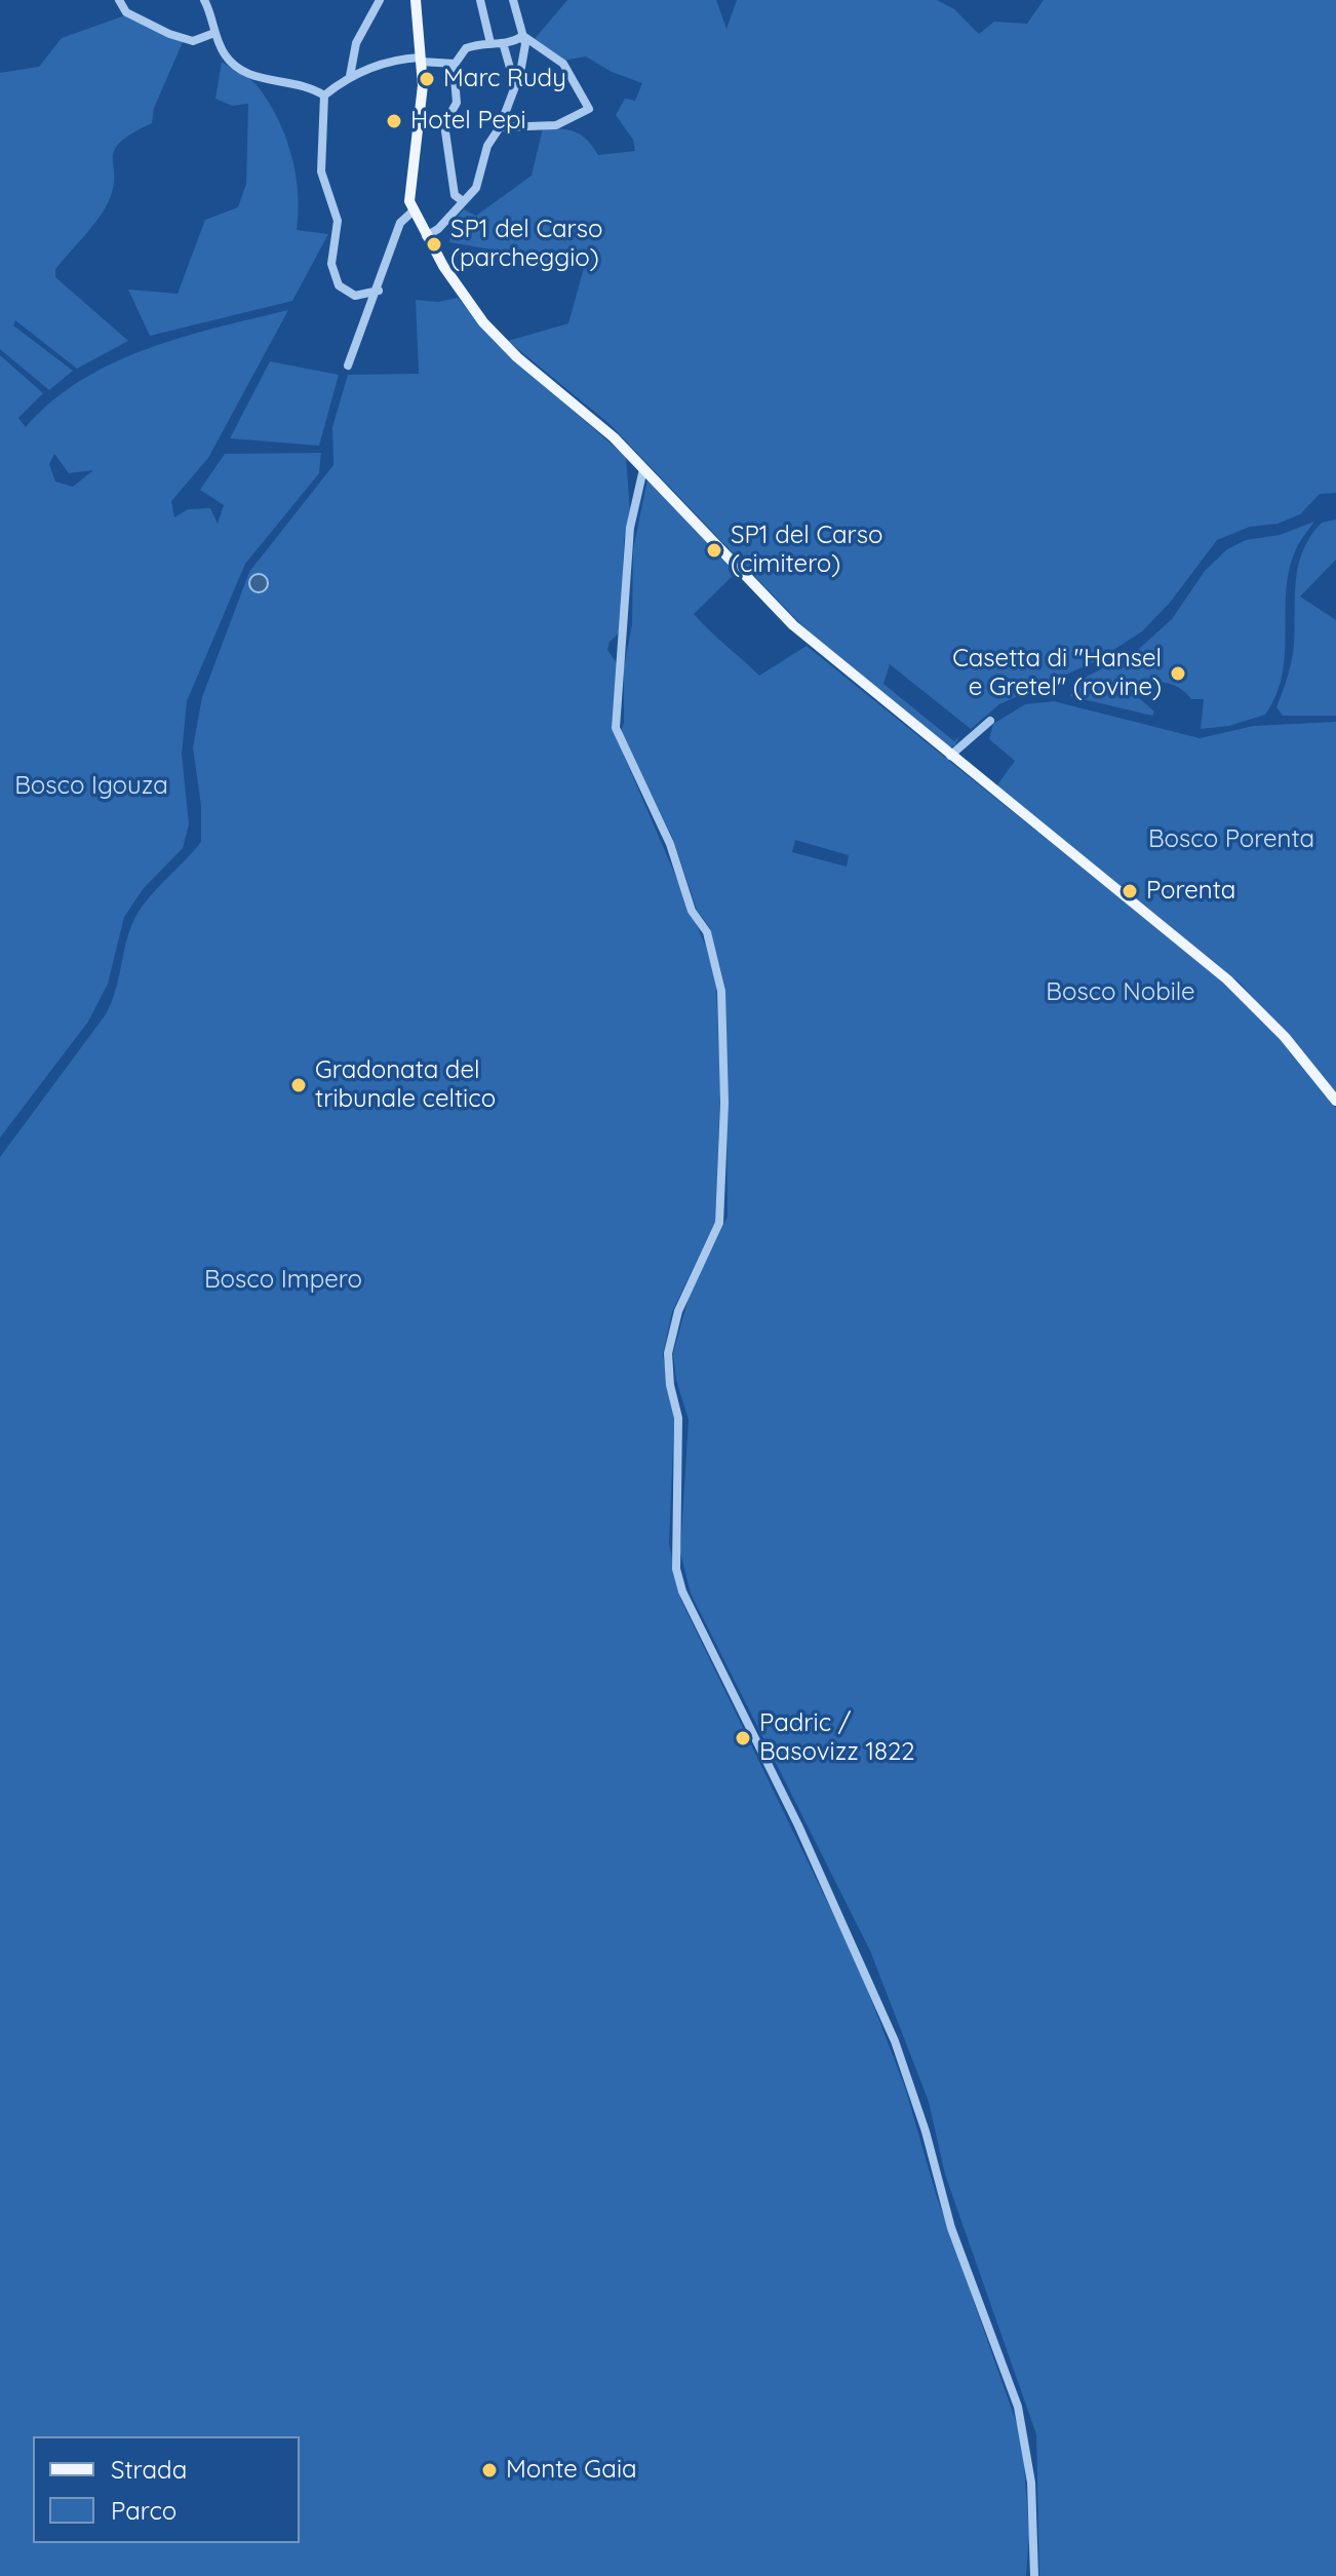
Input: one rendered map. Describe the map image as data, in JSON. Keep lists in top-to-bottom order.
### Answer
{
  "parks": [
    "Bosco Igouza",
    "Bosco Porenta",
    "Bosco Nobile",
    "Bosco Impero"
  ],
  "places": [
    "Marc Rudy",
    "Hotel Pepi",
    "SP1 del Carso (parcheggio)",
    "SP1 del Carso (cimitero)",
    "Casetta di \"Hansel e Gretel\" (rovine)",
    "Porenta",
    "Gradonata del tribunale celtico",
    "Padric / Basovizz 1822",
    "Monte Gaia"
  ],
  "legend": ["Strada", "Parco"]
}
